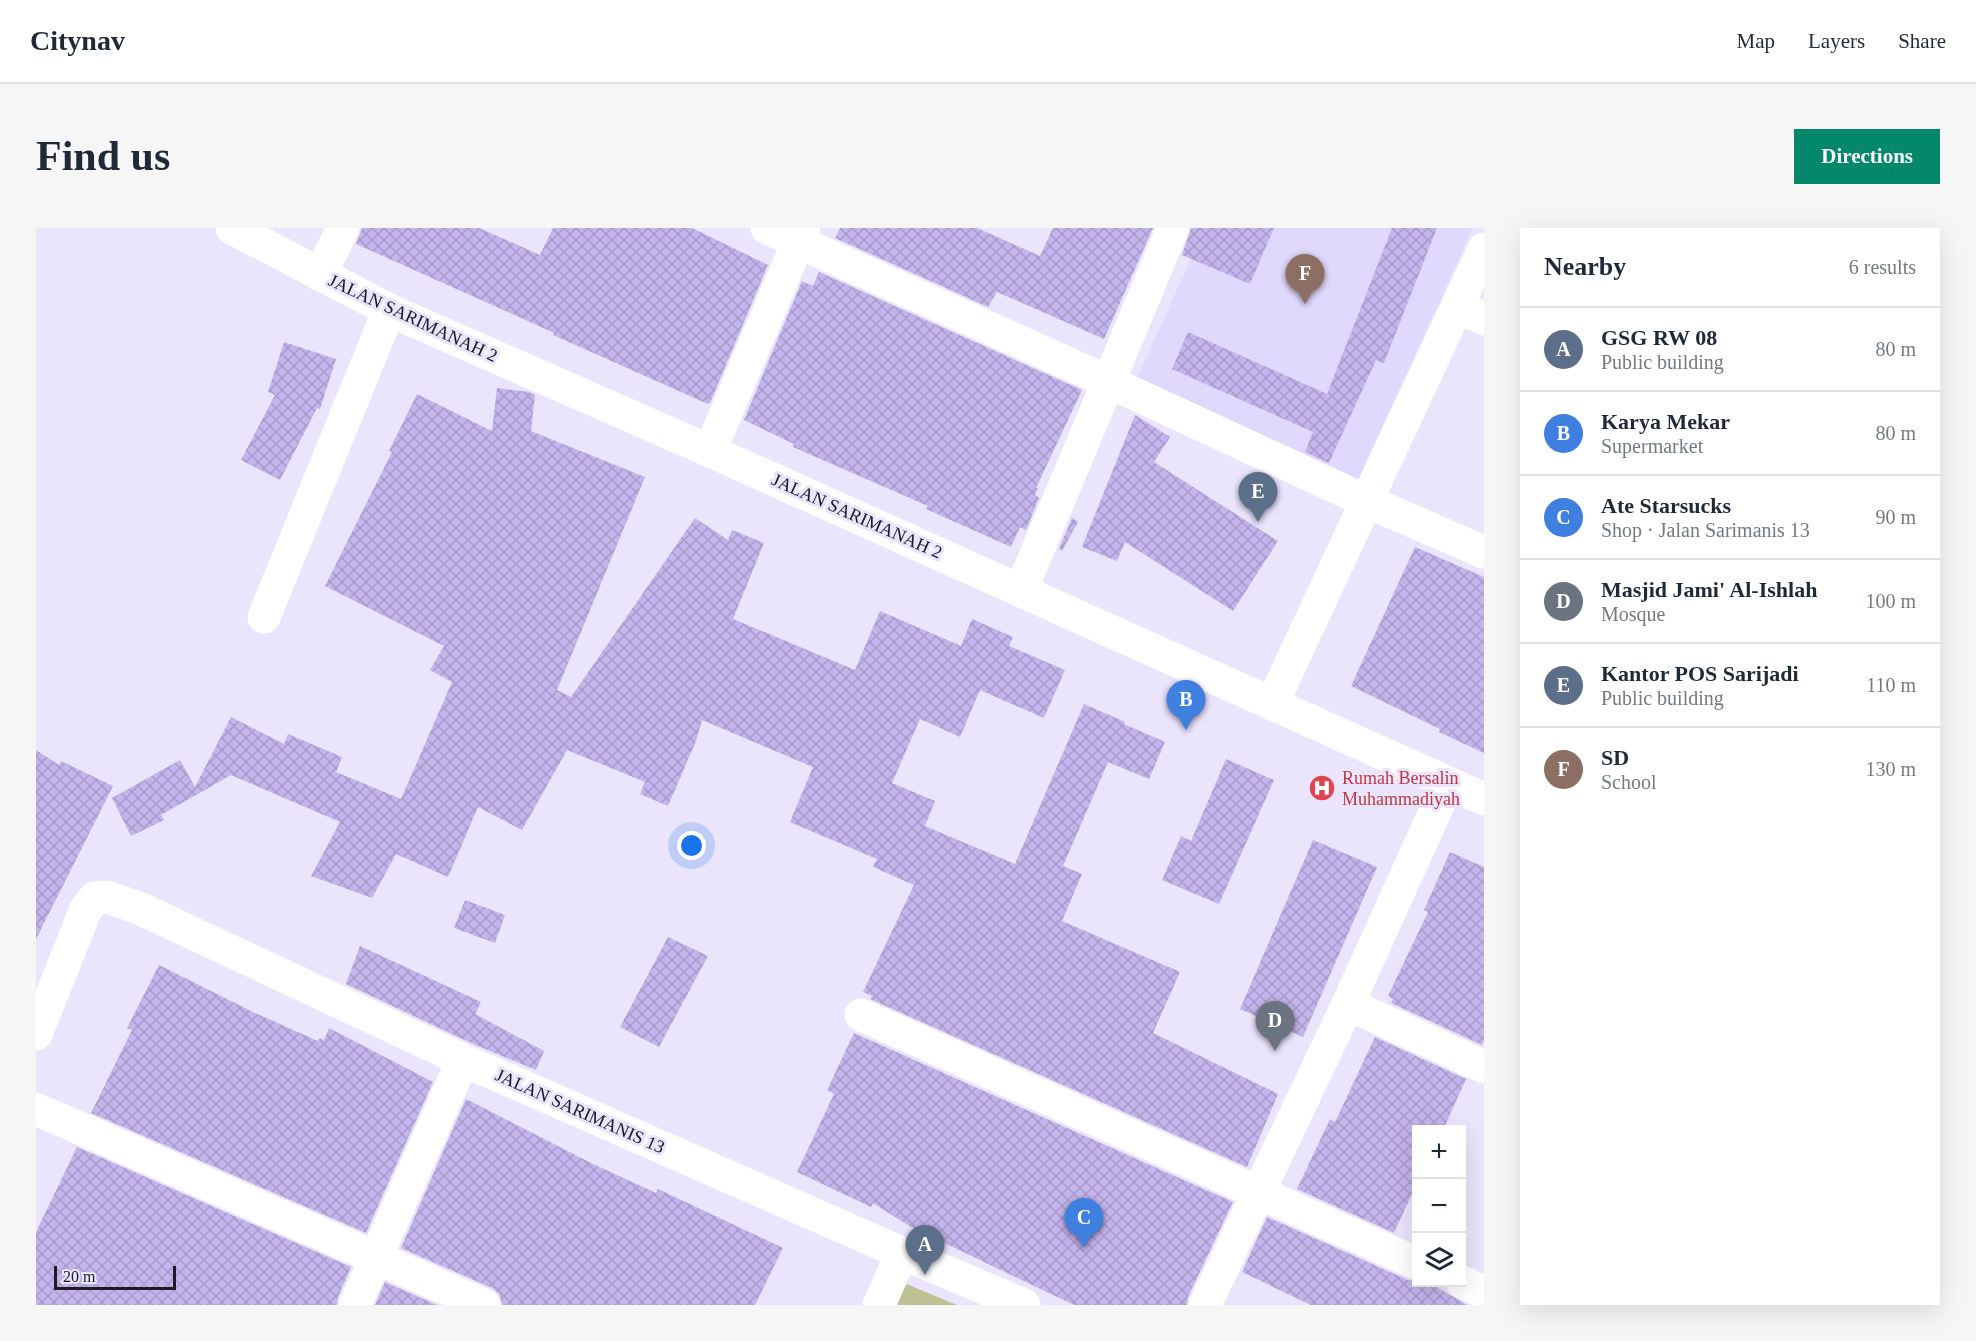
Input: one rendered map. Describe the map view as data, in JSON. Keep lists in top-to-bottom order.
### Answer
{
  "streets": {
    "street": ["JALAN SARIMANAH 2", "JALAN SARIMANIS 13"]
  },
  "places": {
    "hospital": ["Rumah Bersalin Muhammadiyah"]
  },
  "scale_bar": "20 m",
  "page": {
    "header": "Citynav",
    "nav": ["Map", "Layers", "Share"],
    "buttons": "Directions",
    "title": "Find us",
    "heading": ["Nearby", "6 results"],
    "pins": [
      "F",
      "E",
      "B",
      "D",
      "C",
      "A"
    ],
    "list": [
      {
        "mark": "A",
        "name": "GSG RW 08",
        "note": "Public building",
        "value": "80 m"
      },
      {
        "mark": "B",
        "name": "Karya Mekar",
        "note": "Supermarket",
        "value": "80 m"
      },
      {
        "mark": "C",
        "name": "Ate Starsucks",
        "note": "Shop · Jalan Sarimanis 13",
        "value": "90 m"
      },
      {
        "mark": "D",
        "name": "Masjid Jami' Al-Ishlah",
        "note": "Mosque",
        "value": "100 m"
      },
      {
        "mark": "E",
        "name": "Kantor POS Sarijadi",
        "note": "Public building",
        "value": "110 m"
      },
      {
        "mark": "F",
        "name": "SD",
        "note": "School",
        "value": "130 m"
      }
    ],
    "map_buttons": ["+", "−"],
    "scale": "20 m"
  }
}
